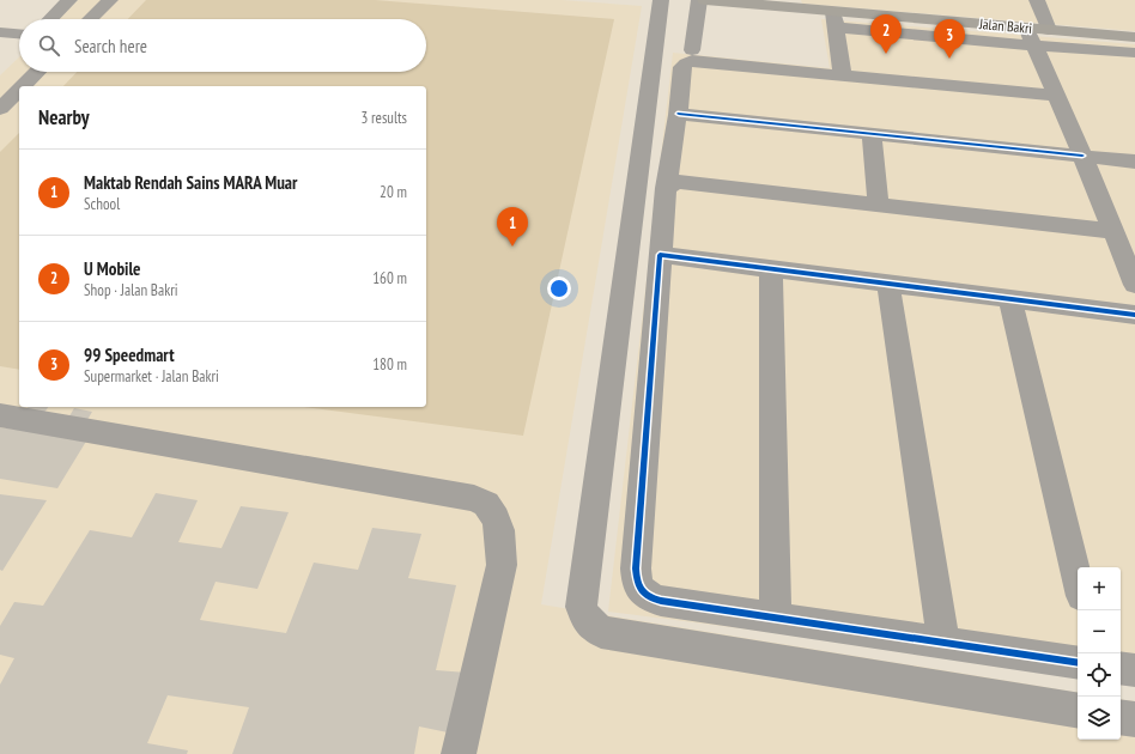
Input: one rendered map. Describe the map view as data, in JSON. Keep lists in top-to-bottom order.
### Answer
{
  "streets": {
    "main road": ["Jalan Bakri"]
  },
  "page": {
    "pins": ["2", "3", "1"],
    "search": "Search here",
    "heading": ["Nearby", "3 results"],
    "list": [
      {
        "mark": "1",
        "name": "Maktab Rendah Sains MARA Muar",
        "note": "School",
        "value": "20 m"
      },
      {
        "mark": "2",
        "name": "U Mobile",
        "note": "Shop · Jalan Bakri",
        "value": "160 m"
      },
      {
        "mark": "3",
        "name": "99 Speedmart",
        "note": "Supermarket · Jalan Bakri",
        "value": "180 m"
      }
    ],
    "map_buttons": ["+", "−"]
  }
}
